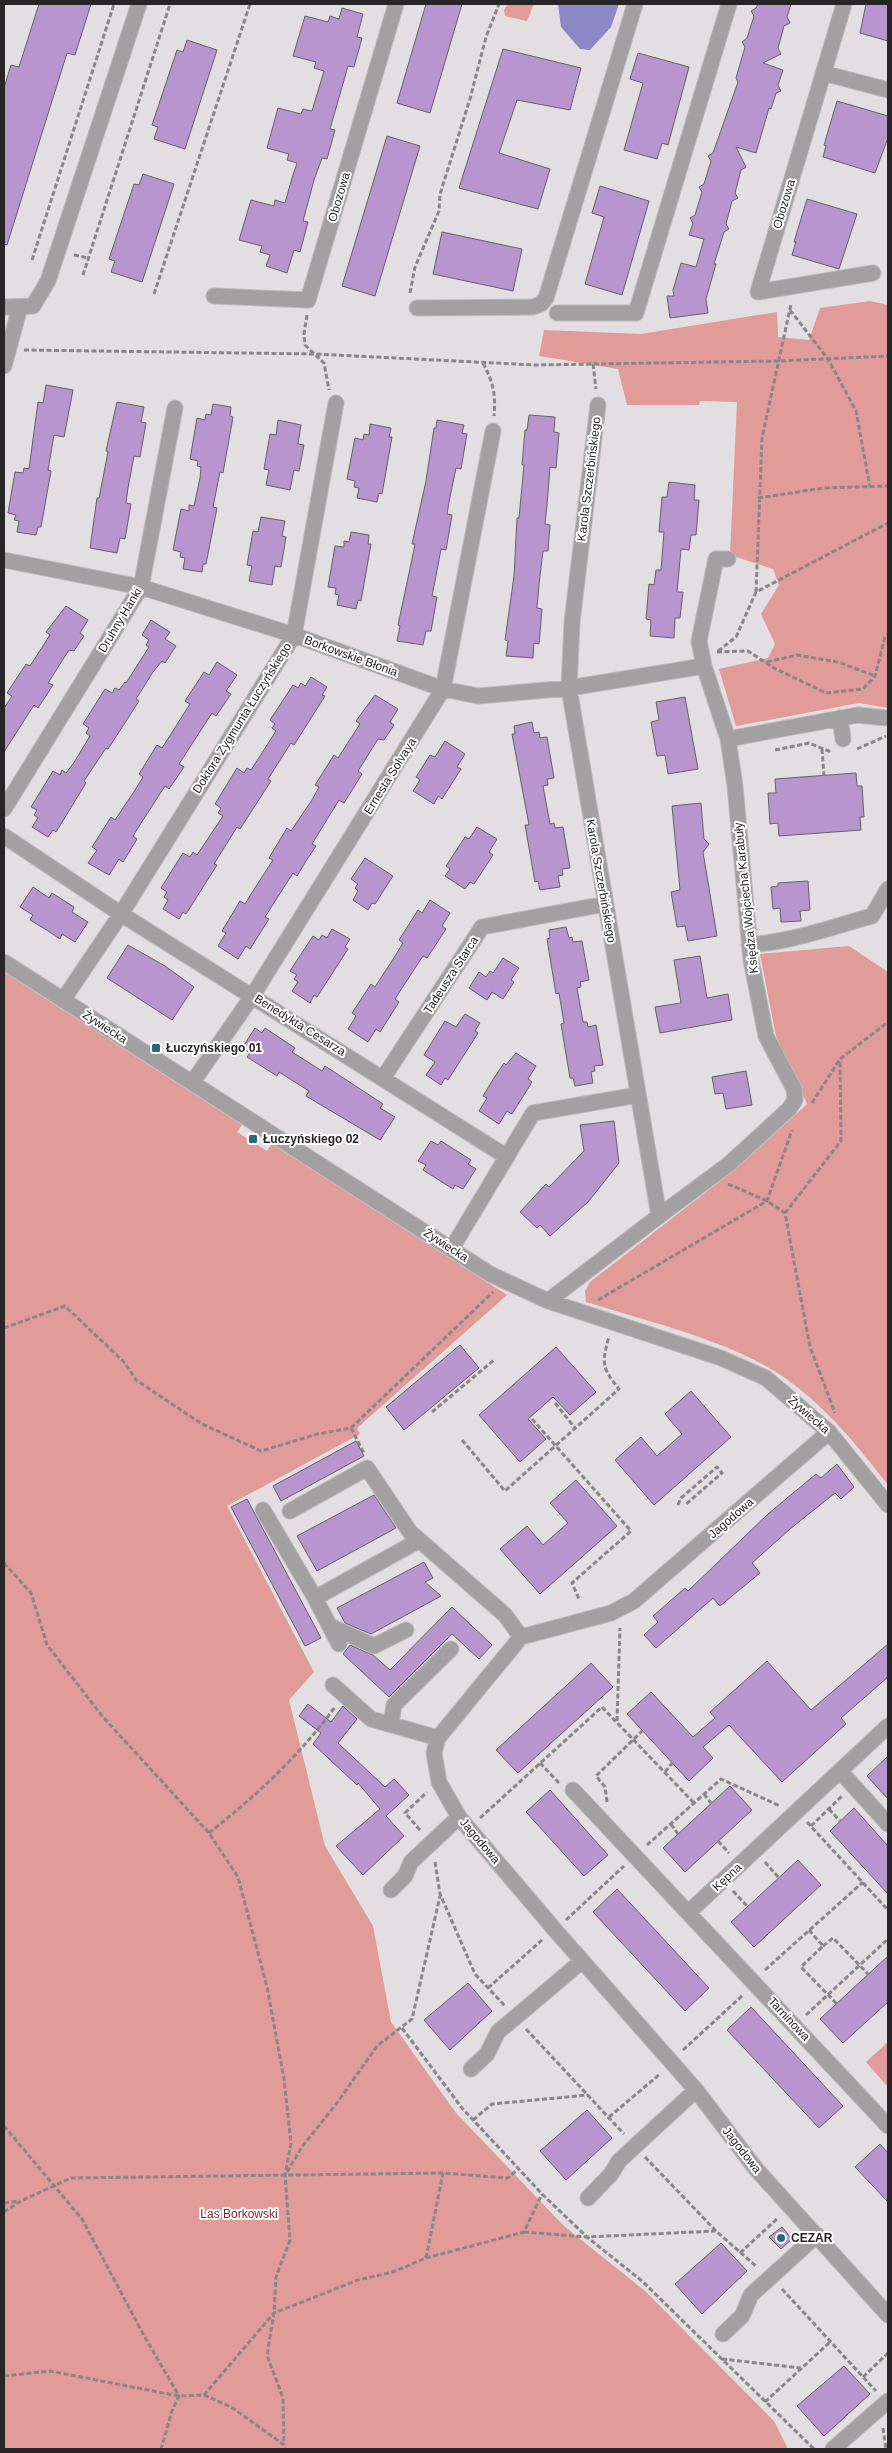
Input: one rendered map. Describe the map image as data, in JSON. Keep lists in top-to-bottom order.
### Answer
{
  "streets": {
    "street": [
      "Obozowa",
      "Karola Szczerbińskiego",
      "Druhny Hanki",
      "Borkowskie Błonia",
      "Doktora Zygmunta Łuczyńskiego",
      "Ernesta Solvaya",
      "Księdza Wojciecha Karabuły",
      "Tadeusza Starca",
      "Benedykta Cesarza",
      "Żywiecka",
      "Jagodowa",
      "Kępna",
      "Tarninowa"
    ]
  },
  "crossings": [
    ["Karola Szczerbińskiego", "Borkowskie Błonia"],
    ["Karola Szczerbińskiego", "Księdza Wojciecha Karabuły"],
    ["Karola Szczerbińskiego", "Tadeusza Starca"],
    ["Druhny Hanki", "Borkowskie Błonia"],
    ["Borkowskie Błonia", "Doktora Zygmunta Łuczyńskiego"],
    ["Borkowskie Błonia", "Ernesta Solvaya"],
    ["Borkowskie Błonia", "Księdza Wojciecha Karabuły"],
    ["Doktora Zygmunta Łuczyńskiego", "Benedykta Cesarza"],
    ["Doktora Zygmunta Łuczyńskiego", "Żywiecka"],
    ["Ernesta Solvaya", "Benedykta Cesarza"],
    ["Ernesta Solvaya", "Żywiecka"],
    ["Tadeusza Starca", "Benedykta Cesarza"],
    ["Żywiecka", "Jagodowa"],
    ["Kępna", "Tarninowa"]
  ],
  "parks": ["Las Borkowski"],
  "places": {
    "transit": ["Łuczyńskiego 01", "Łuczyńskiego 02"],
    "other": ["CEZAR"]
  }
}
